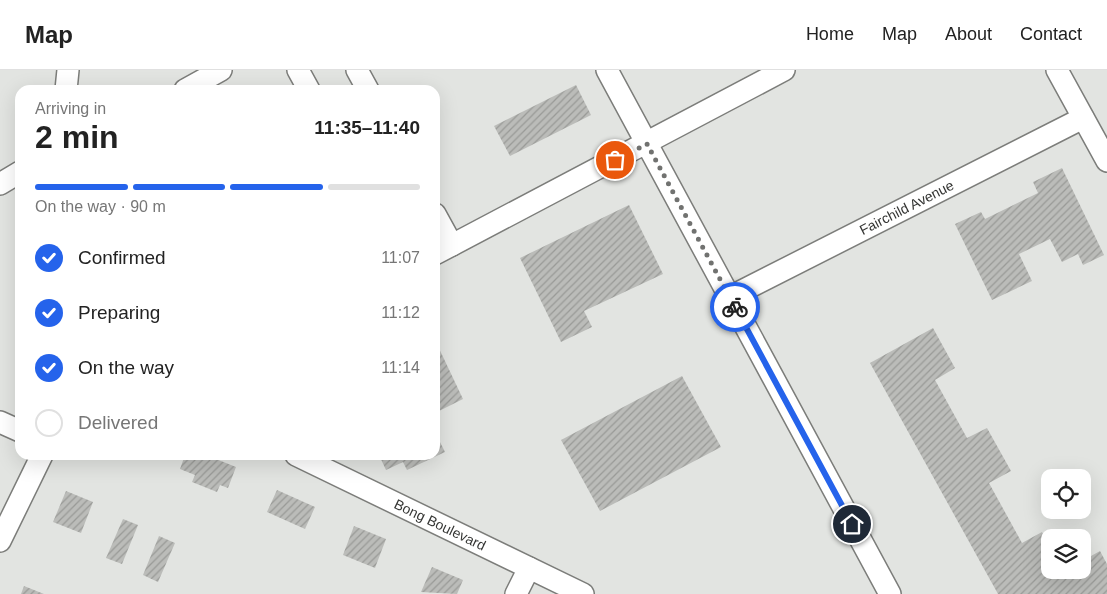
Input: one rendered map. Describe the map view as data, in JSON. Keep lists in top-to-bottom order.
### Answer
{
  "streets": {
    "street": ["Fairchild Avenue", "Bong Boulevard"]
  },
  "page": {
    "header": "Map",
    "nav": [
      "Home",
      "Map",
      "About",
      "Contact"
    ],
    "heading": ["2 min", "Arriving in", "11:35–11:40"],
    "bar": "On the way · 90 m",
    "list": [
      ["Confirmed", "11:07"],
      ["Preparing", "11:12"],
      ["On the way", "11:14"],
      "Delivered"
    ]
  }
}
